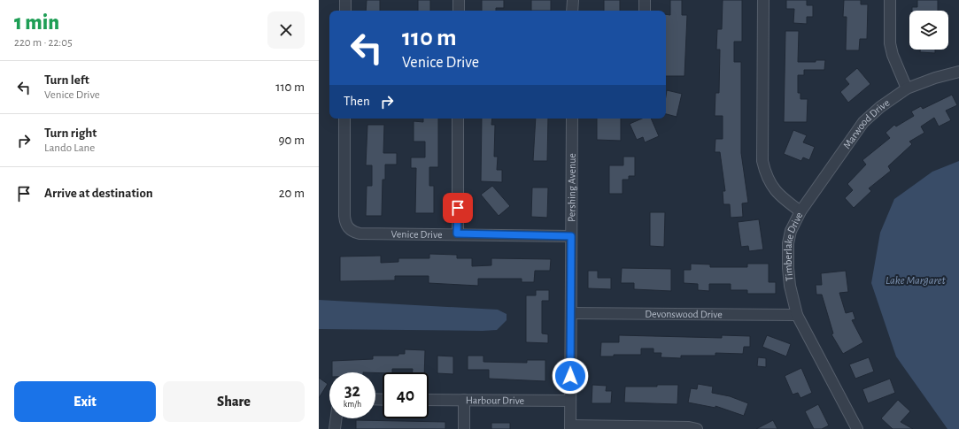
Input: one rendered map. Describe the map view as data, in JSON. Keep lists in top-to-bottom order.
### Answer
{
  "streets": {
    "street": [
      "Marwood Drive",
      "Pershing Avenue",
      "Venice Drive",
      "Timberlake Drive",
      "Devonswood Drive",
      "Harbour Drive"
    ]
  },
  "crossings": [
    ["Marwood Drive", "Timberlake Drive"],
    ["Pershing Avenue", "Venice Drive"],
    ["Pershing Avenue", "Devonswood Drive"],
    ["Pershing Avenue", "Harbour Drive"],
    ["Timberlake Drive", "Devonswood Drive"]
  ],
  "water": ["Lake Margaret"],
  "page": {
    "heading": ["1 min", "220 m · 22:05"],
    "turn": ["110 m", "Venice Drive"],
    "list": [
      {
        "name": "Turn left",
        "note": "Venice Drive",
        "value": "110 m"
      },
      {
        "name": "Turn right",
        "note": "Lando Lane",
        "value": "90 m"
      },
      {
        "name": "Arrive at destination",
        "value": "20 m"
      }
    ],
    "then": "Then",
    "speed": "32 km/h",
    "limit": "40",
    "buttons": ["Exit", "Share"]
  }
}
